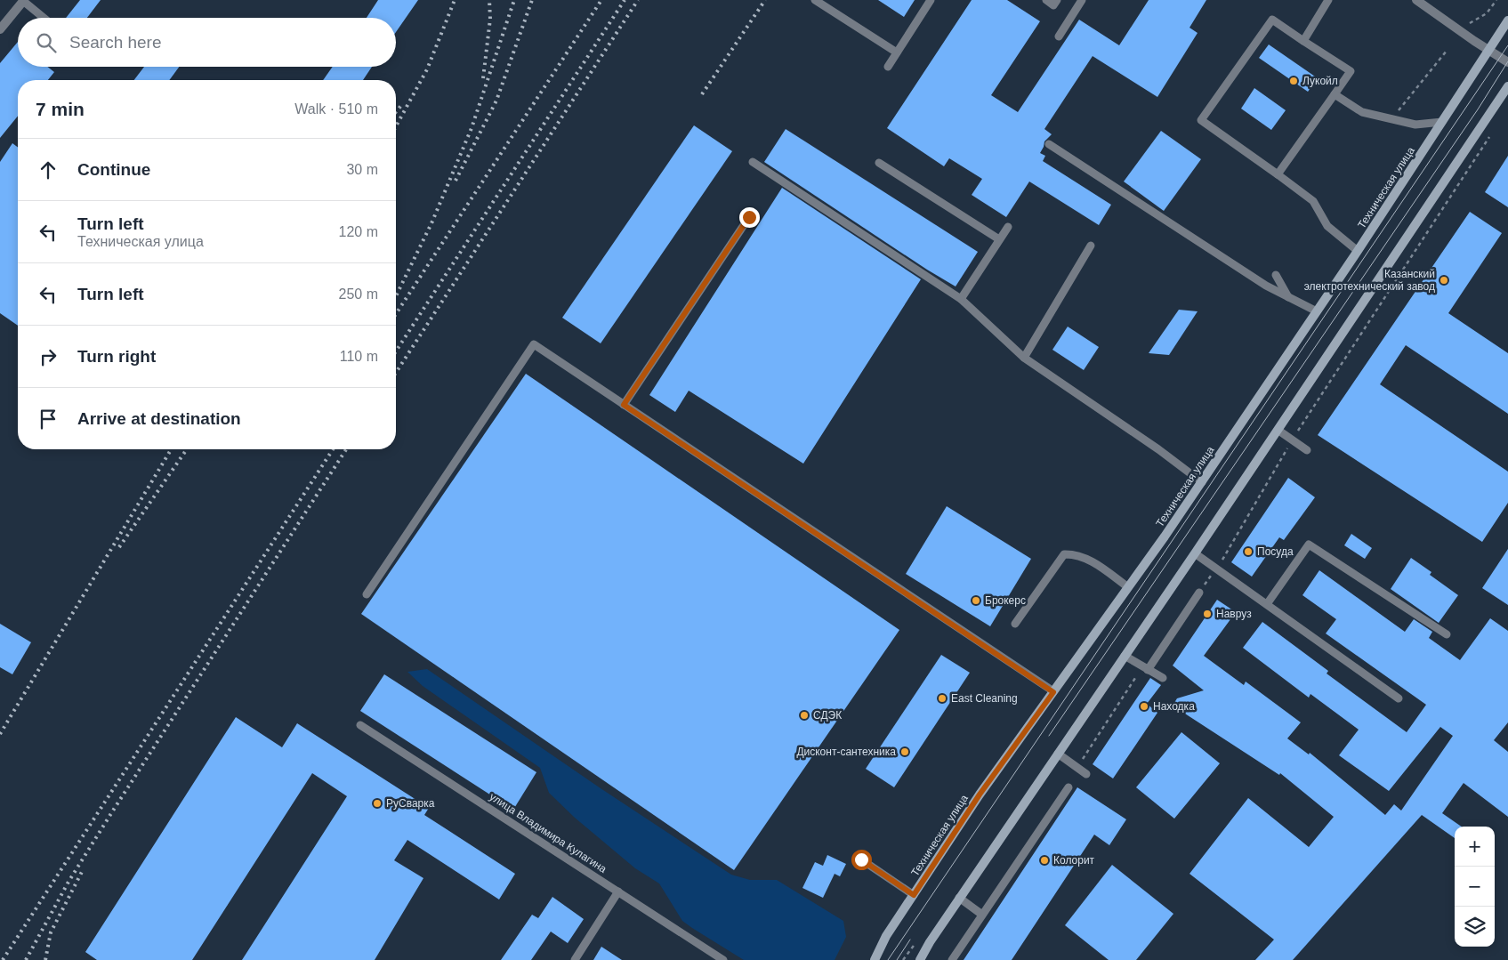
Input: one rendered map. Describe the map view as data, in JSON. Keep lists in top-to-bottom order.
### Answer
{
  "streets": {
    "main road": ["Техническая улица"],
    "lane": ["улица Владимира Кулагина"]
  },
  "places": [
    "Лукойл",
    "Казанский электротехнический завод",
    "Посуда",
    "Брокерс",
    "Навруз",
    "East Cleaning",
    "Находка",
    "СДЭК",
    "Дисконт-сантехника",
    "РуСварка",
    "Колорит"
  ],
  "page": {
    "search": "Search here",
    "heading": ["7 min", "Walk · 510 m"],
    "list": [
      ["Continue", "30 m"],
      ["Turn left", "Техническая улица", "120 m"],
      ["Turn left", "250 m"],
      ["Turn right", "110 m"],
      "Arrive at destination"
    ],
    "map_buttons": ["+", "−"]
  }
}
